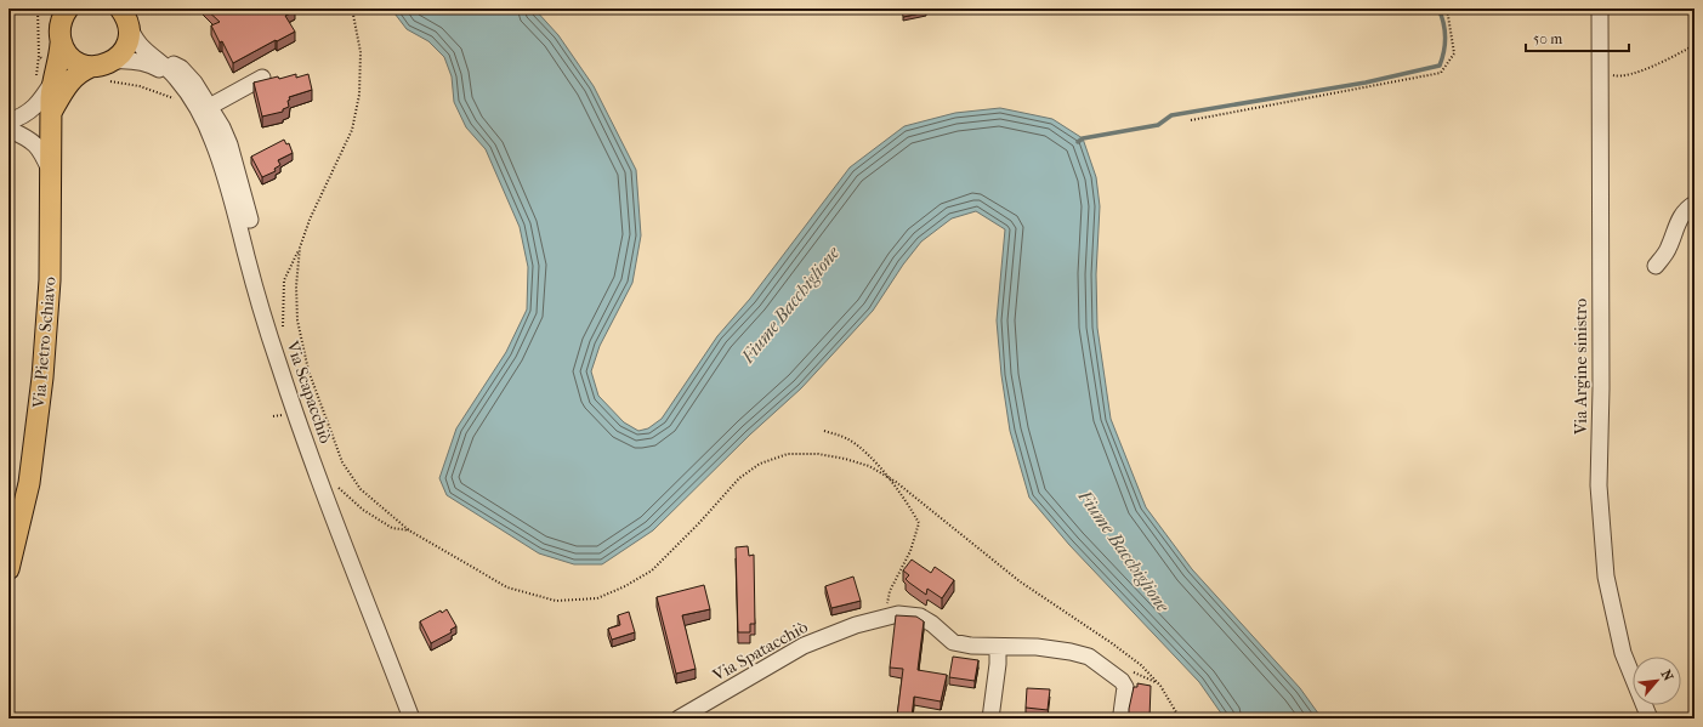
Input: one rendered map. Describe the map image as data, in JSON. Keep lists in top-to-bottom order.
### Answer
{
  "streets": {
    "main road": ["Via Pietro Schiavo"],
    "street": ["Via Argine sinistro", "Via Scapacchiò", "Via Spatacchiò"]
  },
  "water": ["Fiume Bacchiglione"],
  "scale_bar": "50 m",
  "north": "top right"
}
